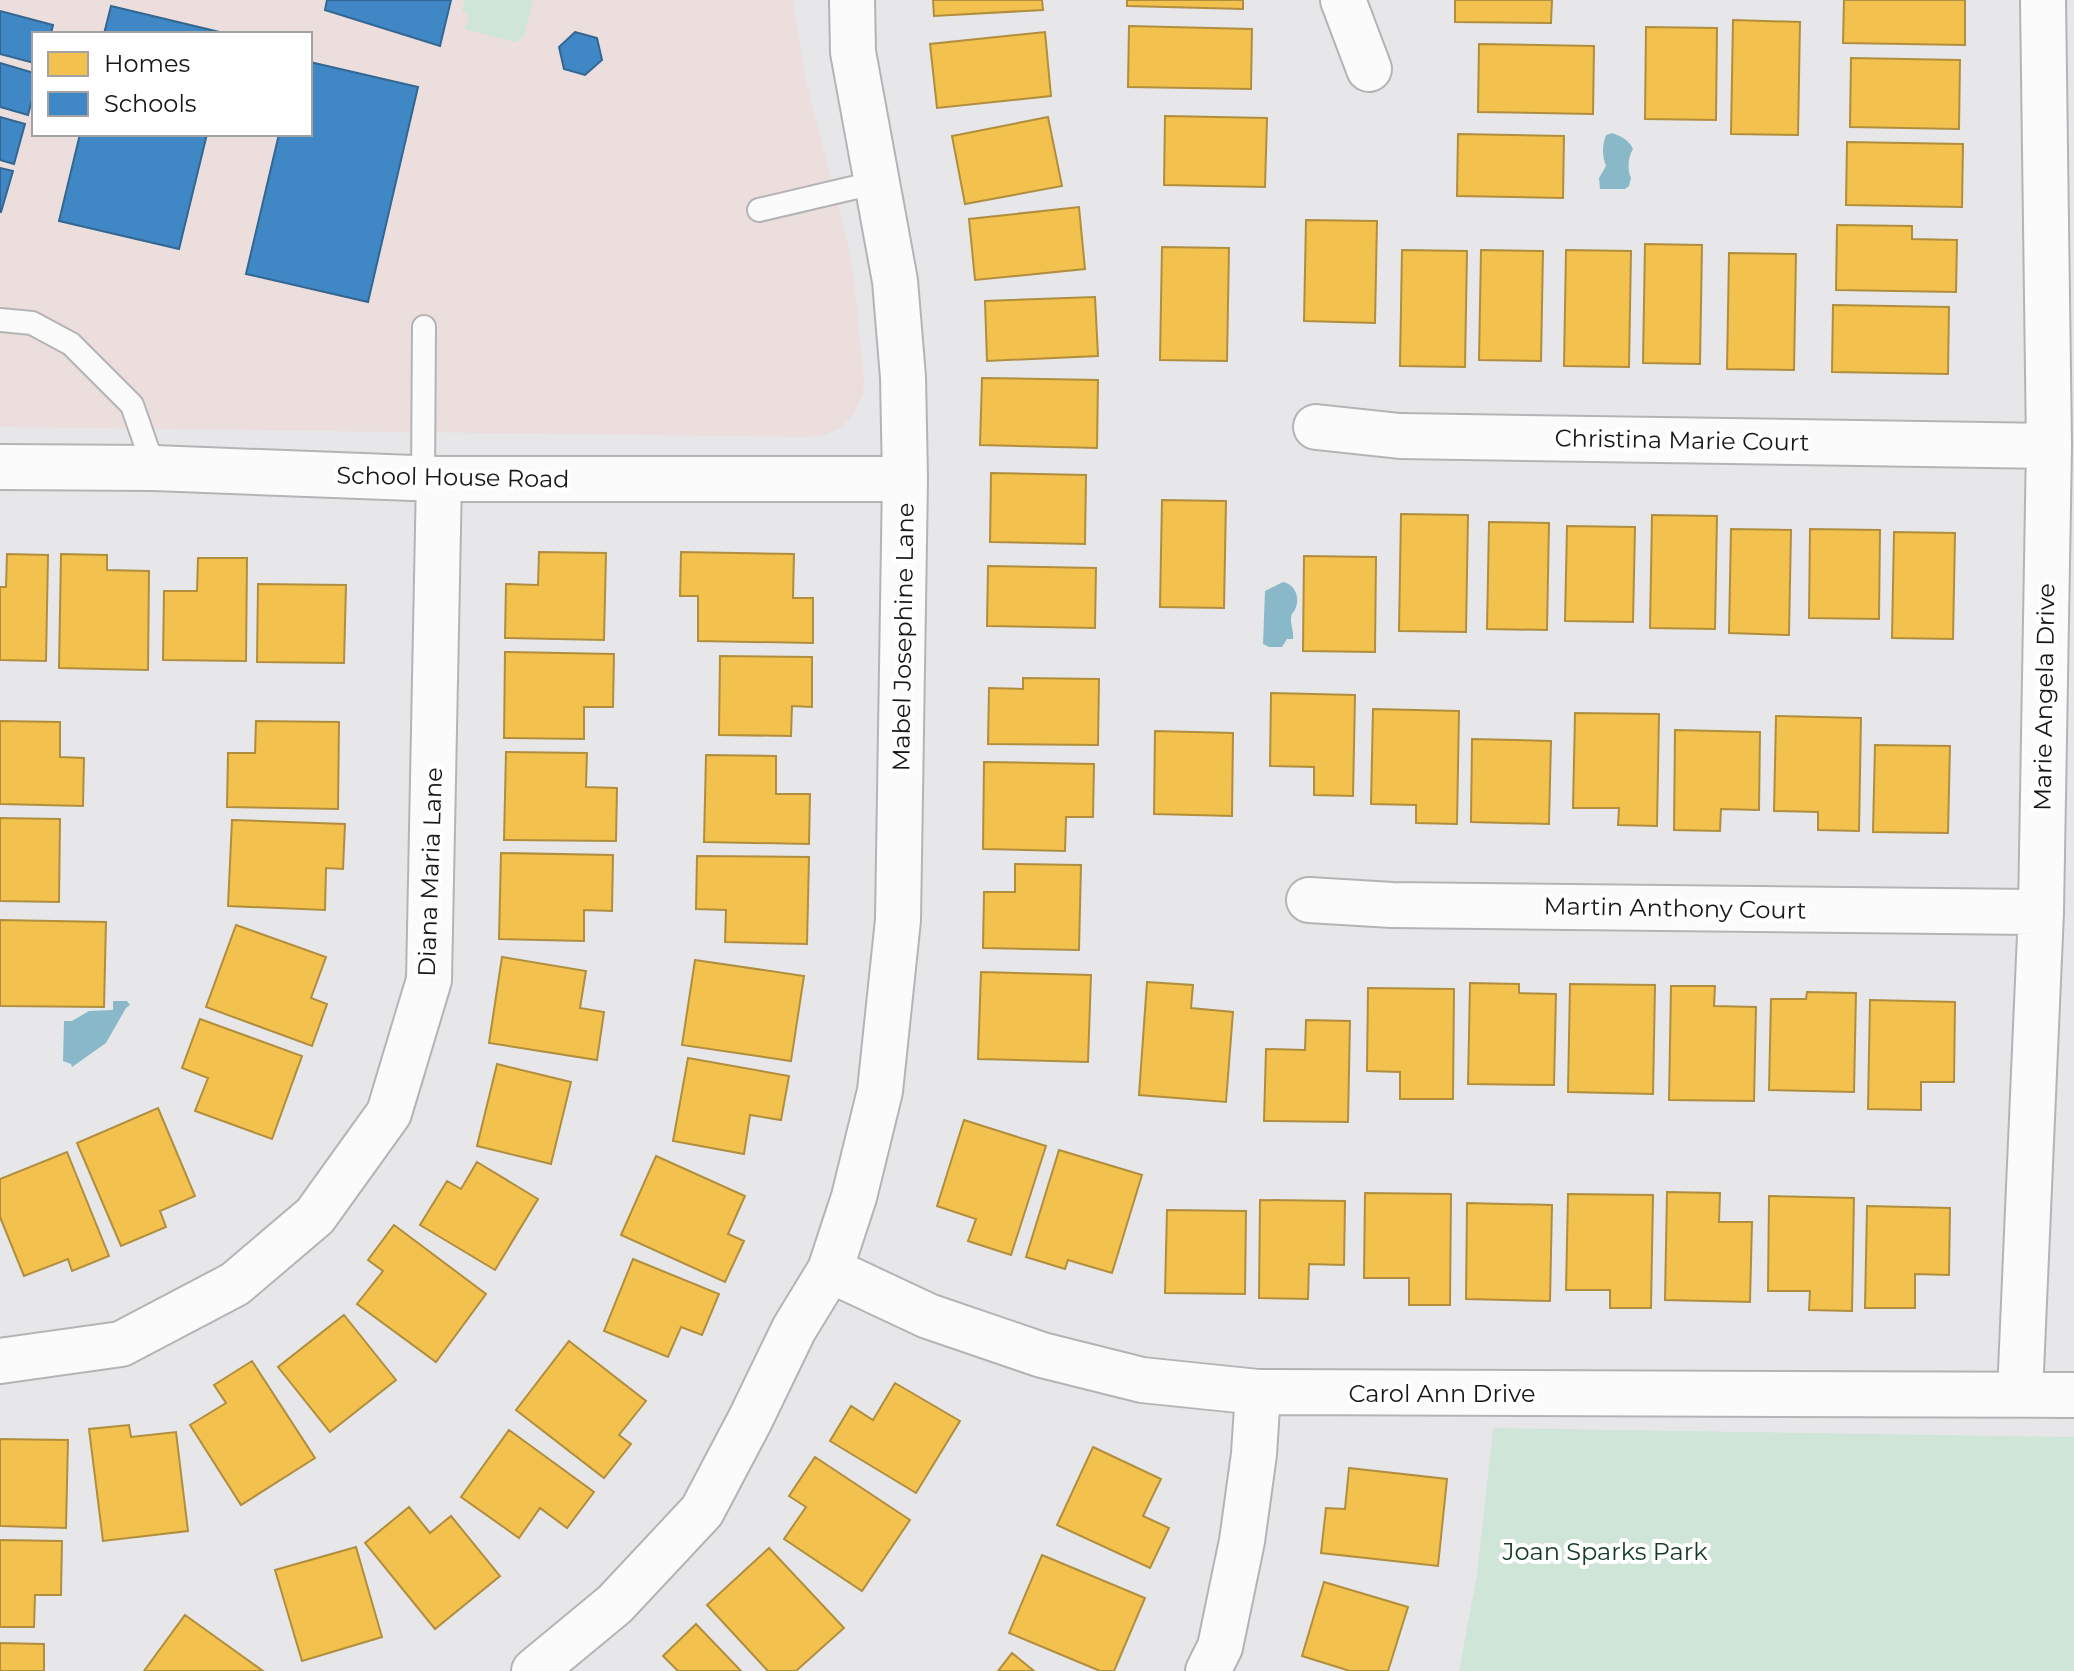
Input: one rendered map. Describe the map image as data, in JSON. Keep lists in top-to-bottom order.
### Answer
{
  "streets": {
    "street": [
      "Christina Marie Court",
      "School House Road",
      "Mabel Josephine Lane",
      "Marie Angela Drive",
      "Diana Maria Lane",
      "Martin Anthony Court",
      "Carol Ann Drive"
    ]
  },
  "crossings": [
    ["Christina Marie Court", "Marie Angela Drive"],
    ["School House Road", "Mabel Josephine Lane"],
    ["School House Road", "Diana Maria Lane"],
    ["Mabel Josephine Lane", "Carol Ann Drive"],
    ["Marie Angela Drive", "Martin Anthony Court"],
    ["Marie Angela Drive", "Carol Ann Drive"]
  ],
  "parks": ["Joan Sparks Park"],
  "legend": ["Homes", "Schools"]
}
